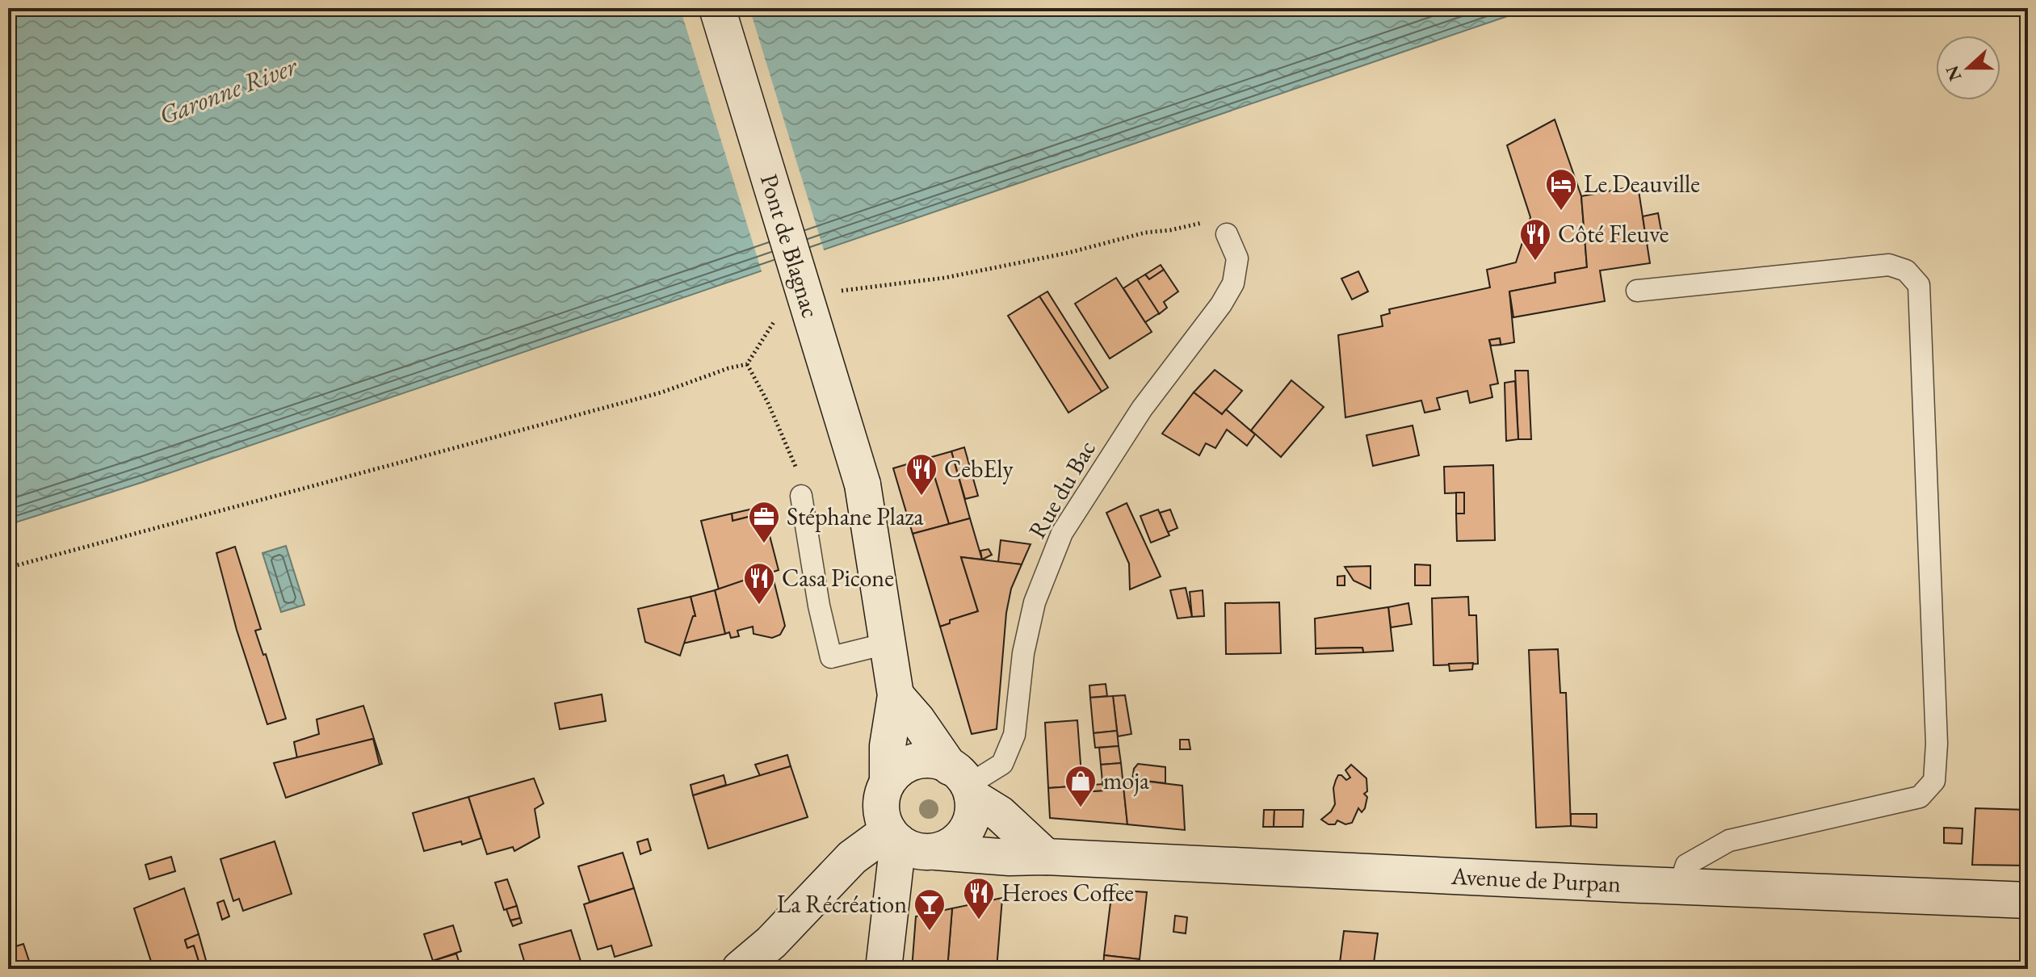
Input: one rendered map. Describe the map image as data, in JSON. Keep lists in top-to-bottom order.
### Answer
{
  "streets": {
    "main road": ["Pont de Blagnac", "Avenue de Purpan"],
    "lane": ["Rue du Bac"]
  },
  "crossings": [
    ["Rue du Bac", "Avenue de Purpan"]
  ],
  "water": ["Garonne River"],
  "places": {
    "hotel": ["Le Deauville"],
    "restaurant": [
      "Côté Fleuve",
      "CebEly",
      "Casa Picone",
      "Heroes Coffee"
    ],
    "office": ["Stéphane Plaza"],
    "shop": ["moja"],
    "bar": ["La Récréation"]
  },
  "north": "left"
}
